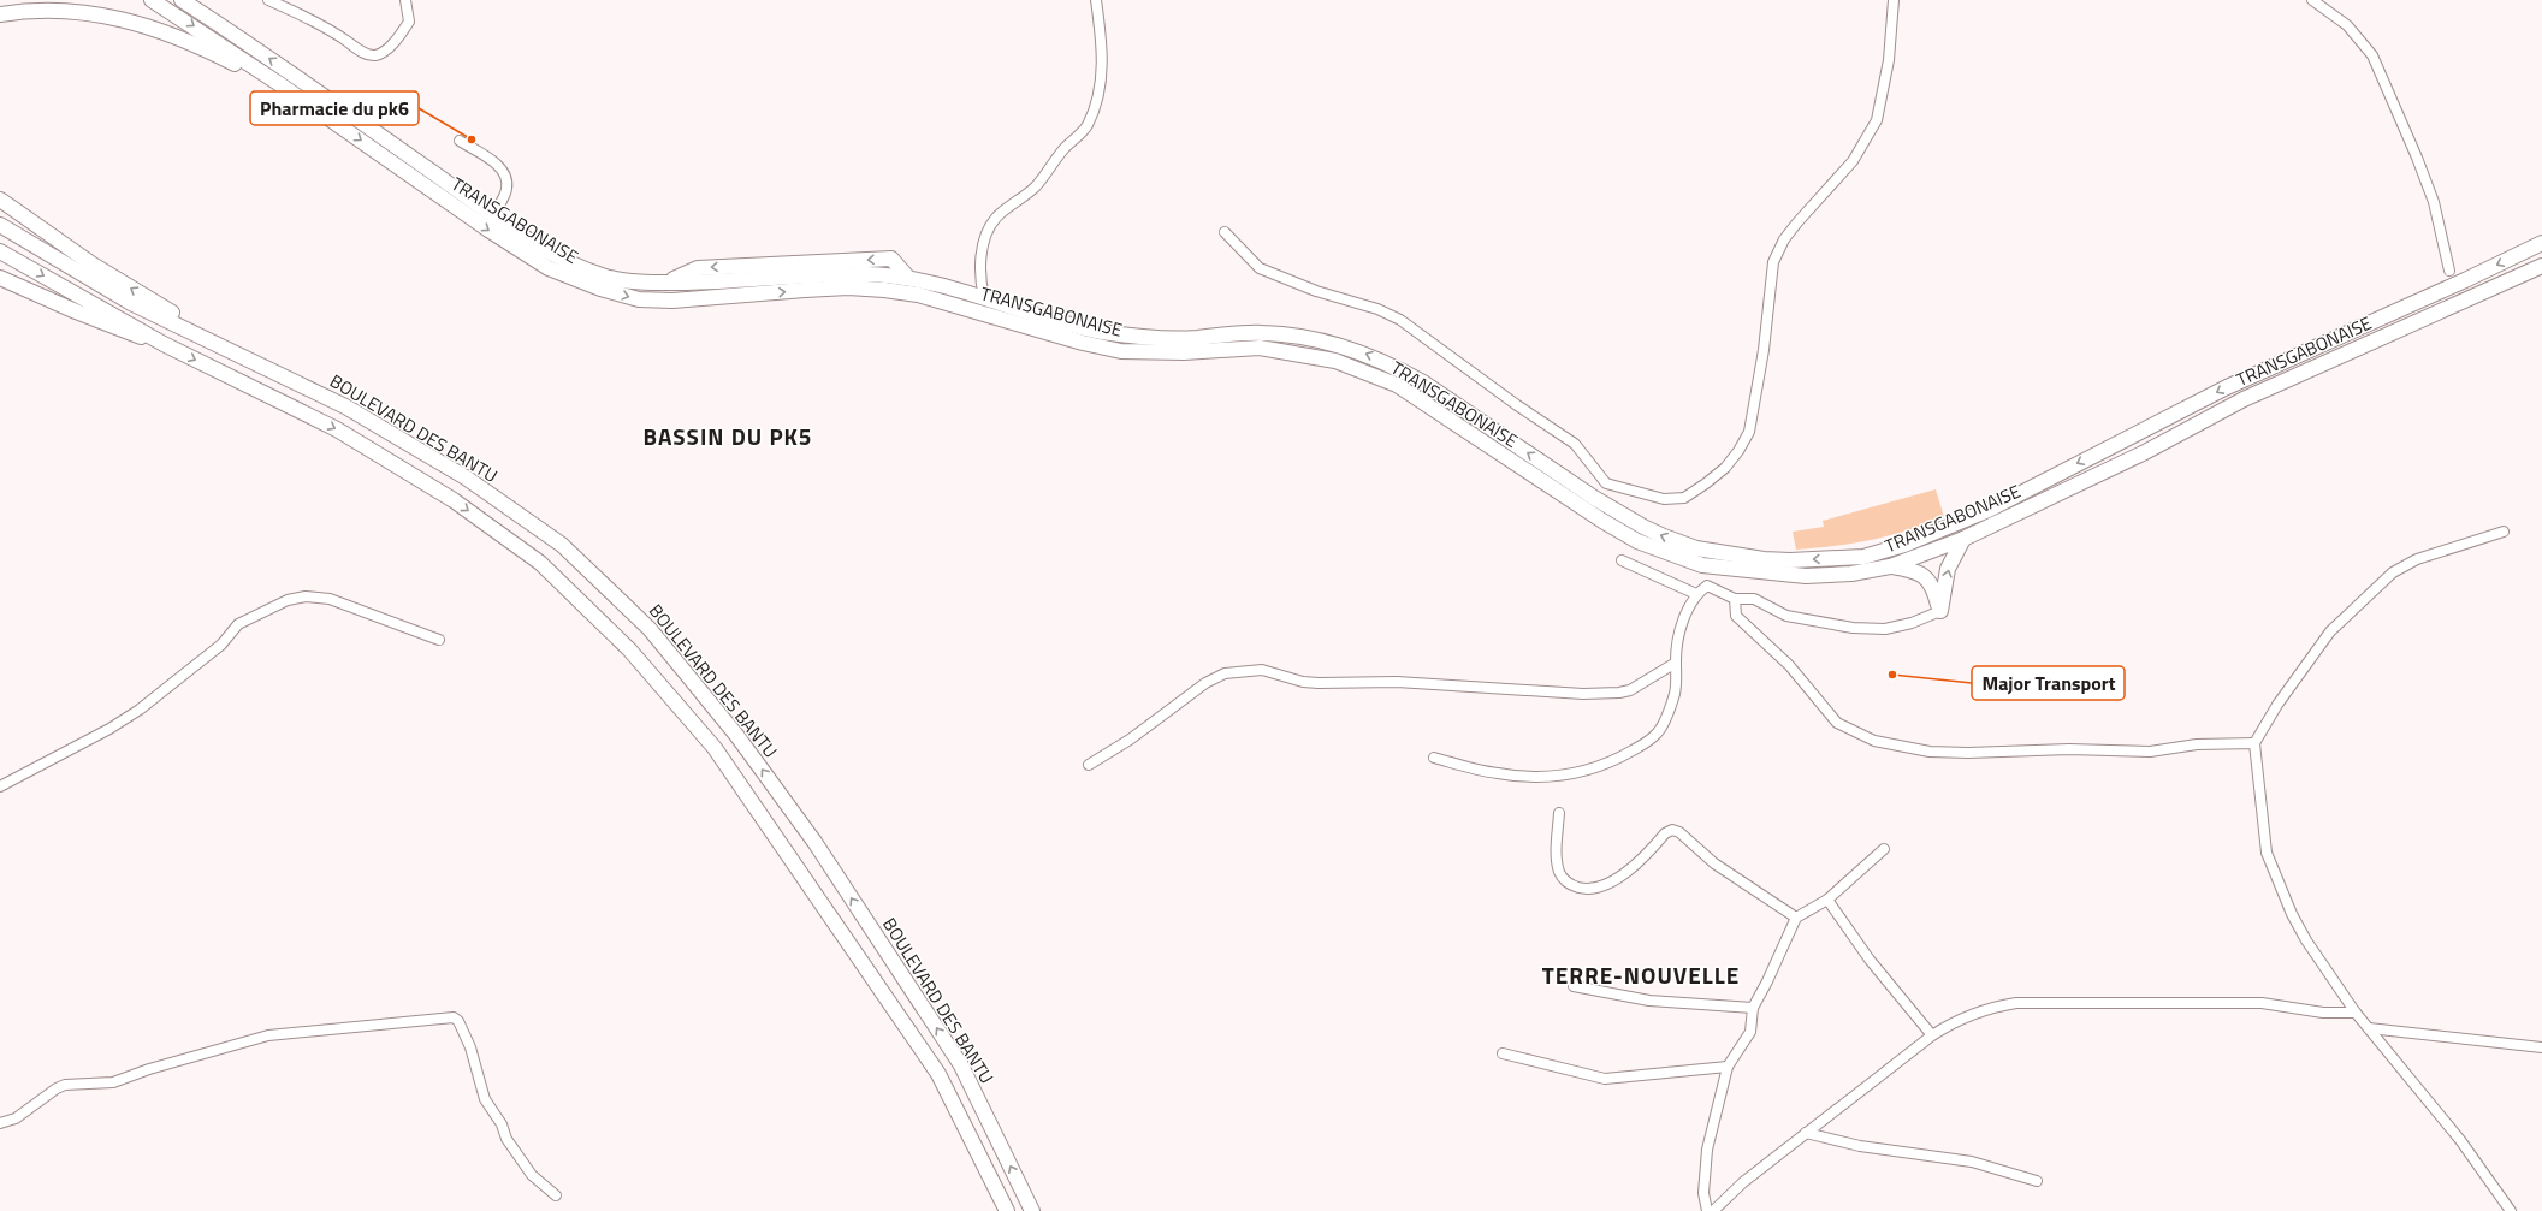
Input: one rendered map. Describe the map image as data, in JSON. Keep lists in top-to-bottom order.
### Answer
{
  "streets": {
    "highway": ["TRANSGABONAISE", "BOULEVARD DES BANTU"]
  },
  "districts": ["BASSIN DU PK5", "TERRE-NOUVELLE"],
  "places": ["Pharmacie du pk6", "Major Transport"]
}
